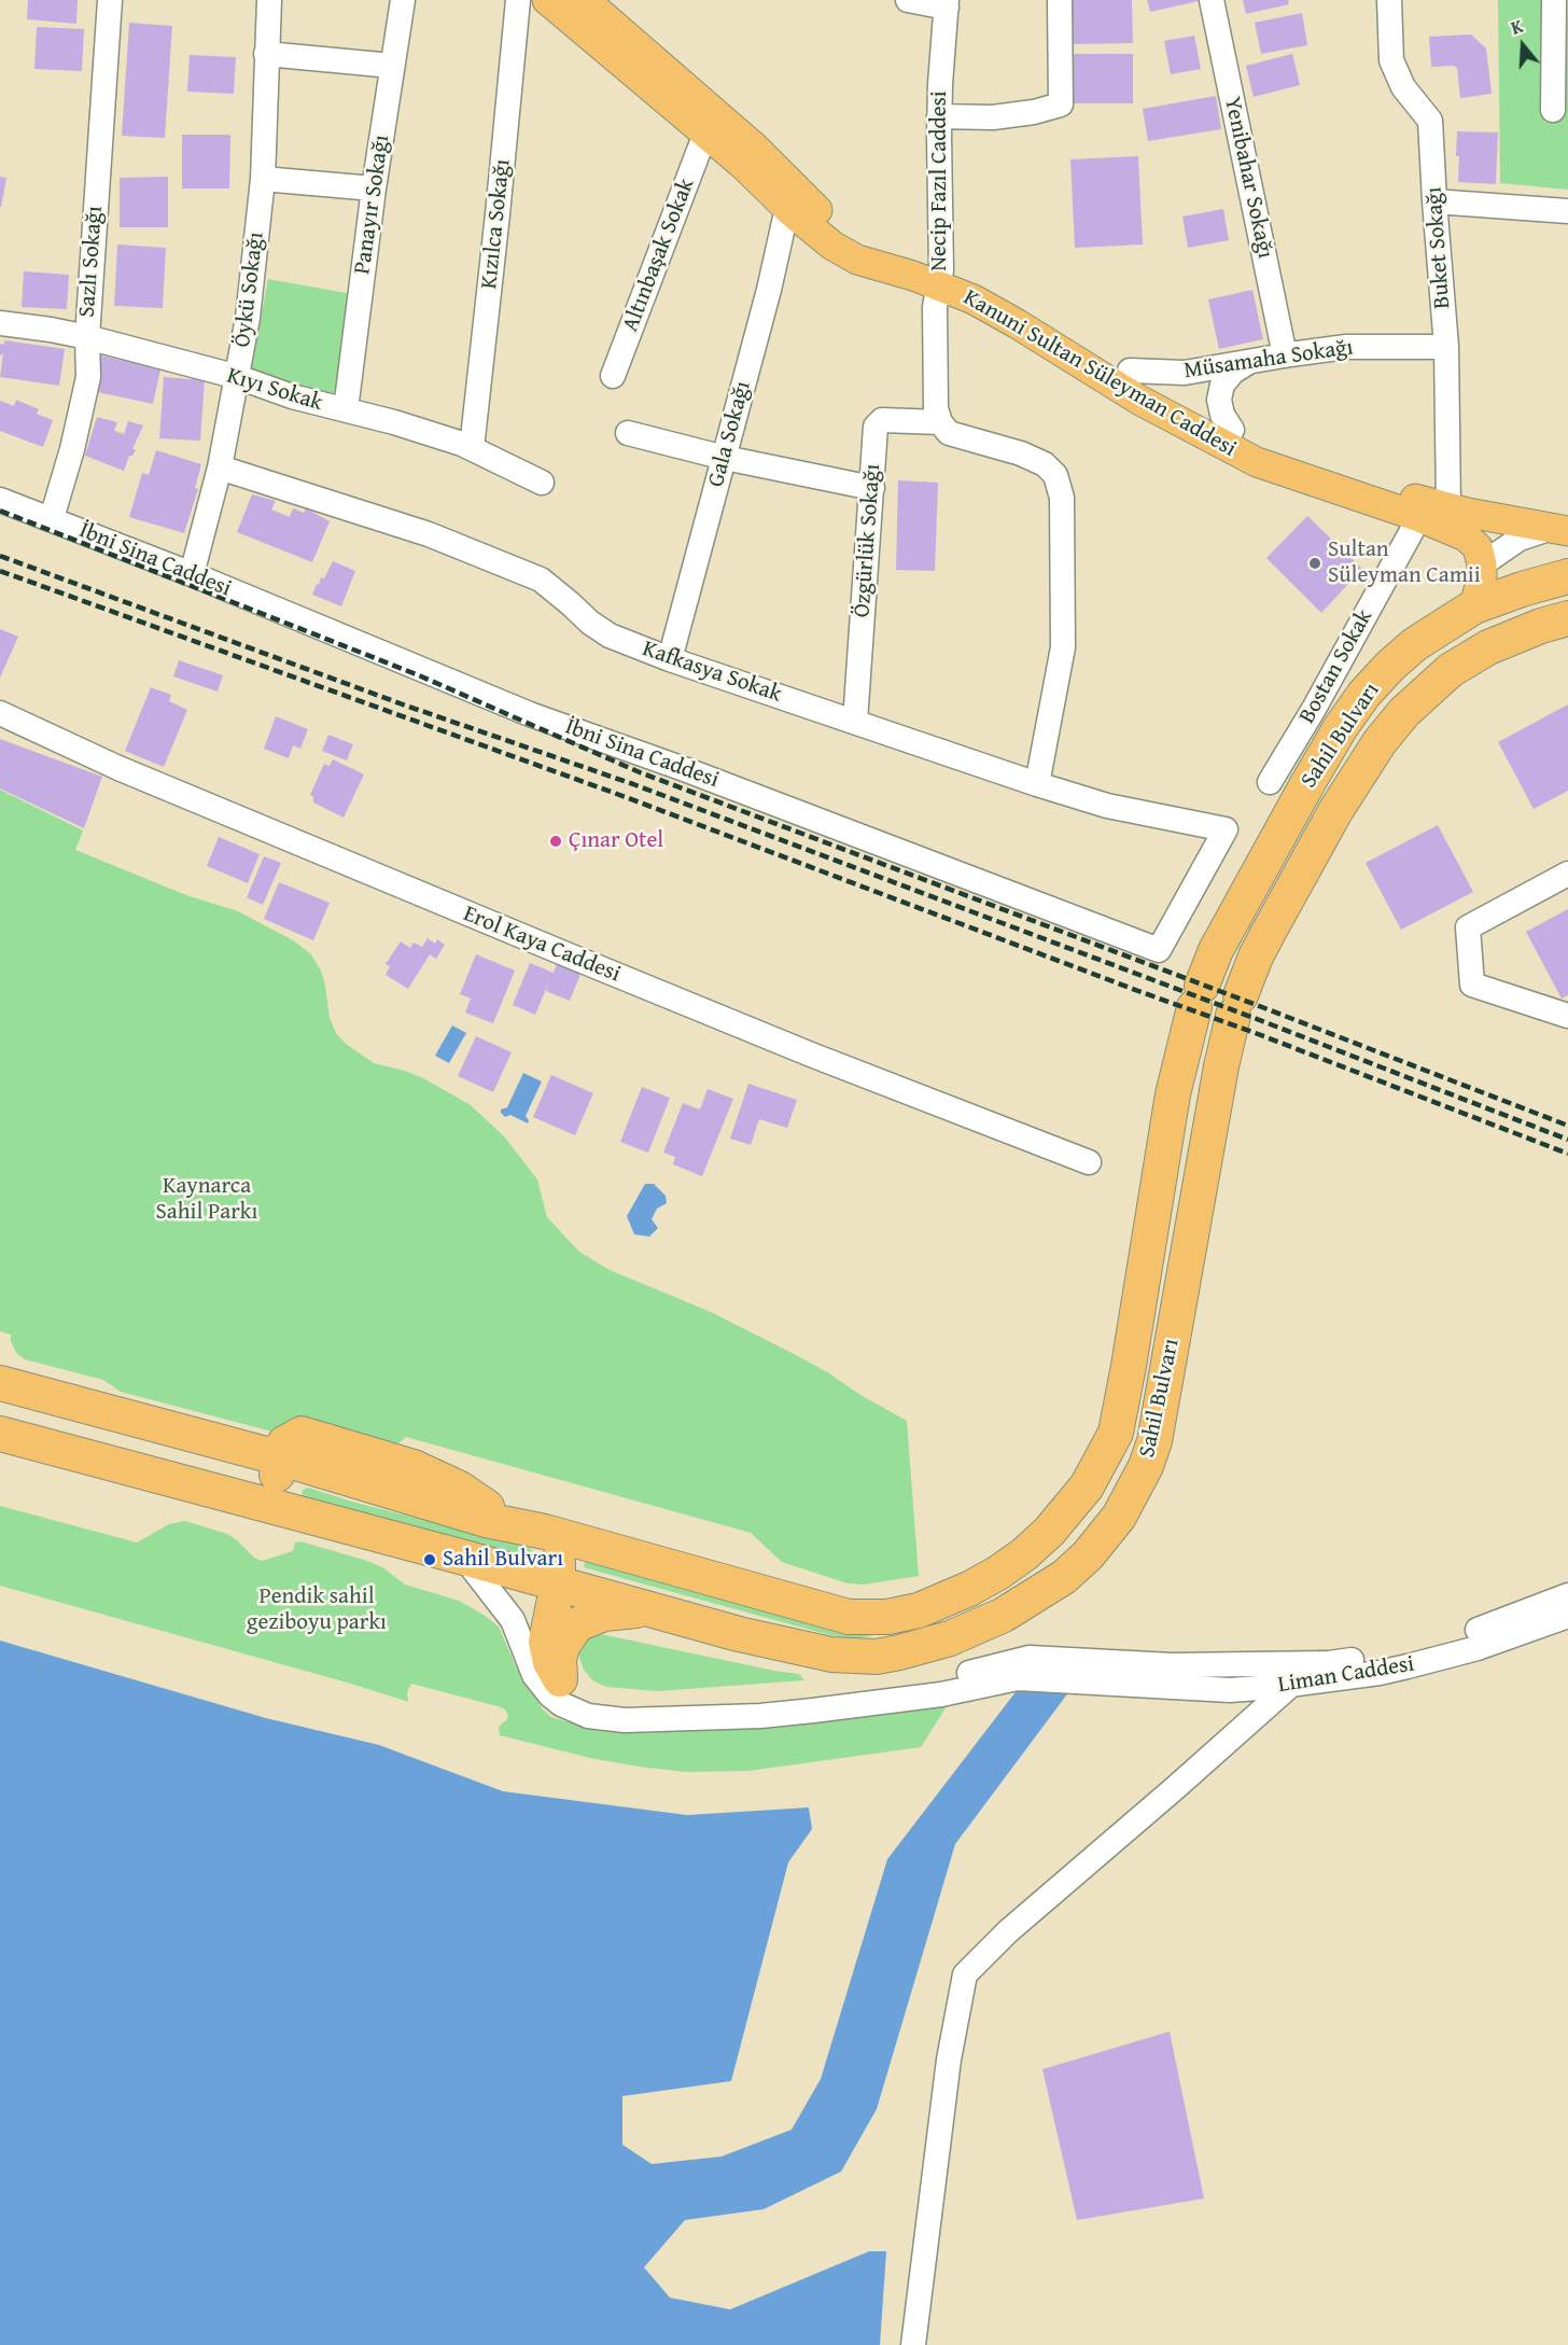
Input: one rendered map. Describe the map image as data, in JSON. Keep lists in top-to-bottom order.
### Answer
{
  "streets": {
    "highway": ["Sahil Bulvarı"],
    "main road": ["Kanuni Sultan Süleyman Caddesi"],
    "street": [
      "Yenibahar Sokağı",
      "Necip Fazıl Caddesi",
      "Panayır Sokağı",
      "Kızılca Sokağı",
      "Buket Sokağı",
      "Altınbaşak Sokak",
      "Sazlı Sokağı",
      "Öykü Sokağı",
      "Müsamaha Sokağı",
      "Kıyı Sokak",
      "Gala Sokağı",
      "Özgürlük Sokağı",
      "İbni Sina Caddesi",
      "Bostan Sokak",
      "Kafkasya Sokak",
      "Erol Kaya Caddesi",
      "Liman Caddesi"
    ]
  },
  "crossings": [
    ["Yenibahar Sokağı", "Müsamaha Sokağı"],
    ["Necip Fazıl Caddesi", "Kanuni Sultan Süleyman Caddesi"],
    ["Necip Fazıl Caddesi", "Özgürlük Sokağı"],
    ["Panayır Sokağı", "Kıyı Sokak"],
    ["Kızılca Sokağı", "Kıyı Sokak"],
    ["Buket Sokağı", "Müsamaha Sokağı"],
    ["Buket Sokağı", "Kanuni Sultan Süleyman Caddesi"],
    ["Altınbaşak Sokak", "Kanuni Sultan Süleyman Caddesi"],
    ["Sazlı Sokağı", "Kıyı Sokak"],
    ["Sazlı Sokağı", "İbni Sina Caddesi"],
    ["Öykü Sokağı", "Kıyı Sokak"],
    ["Öykü Sokağı", "İbni Sina Caddesi"],
    ["Öykü Sokağı", "Kafkasya Sokak"],
    ["Müsamaha Sokağı", "Kanuni Sultan Süleyman Caddesi"],
    ["Kanuni Sultan Süleyman Caddesi", "Gala Sokağı"],
    ["Kanuni Sultan Süleyman Caddesi", "Bostan Sokak"],
    ["Gala Sokağı", "Kafkasya Sokak"],
    ["Özgürlük Sokağı", "Kafkasya Sokak"],
    ["İbni Sina Caddesi", "Kafkasya Sokak"]
  ],
  "parks": ["Kaynarca Sahil Parkı", "Pendik sahil geziboyu parkı"],
  "places": ["Sultan Süleyman Camii", "Çınar Otel", "Sahil Bulvarı"],
  "north": "top"
}
